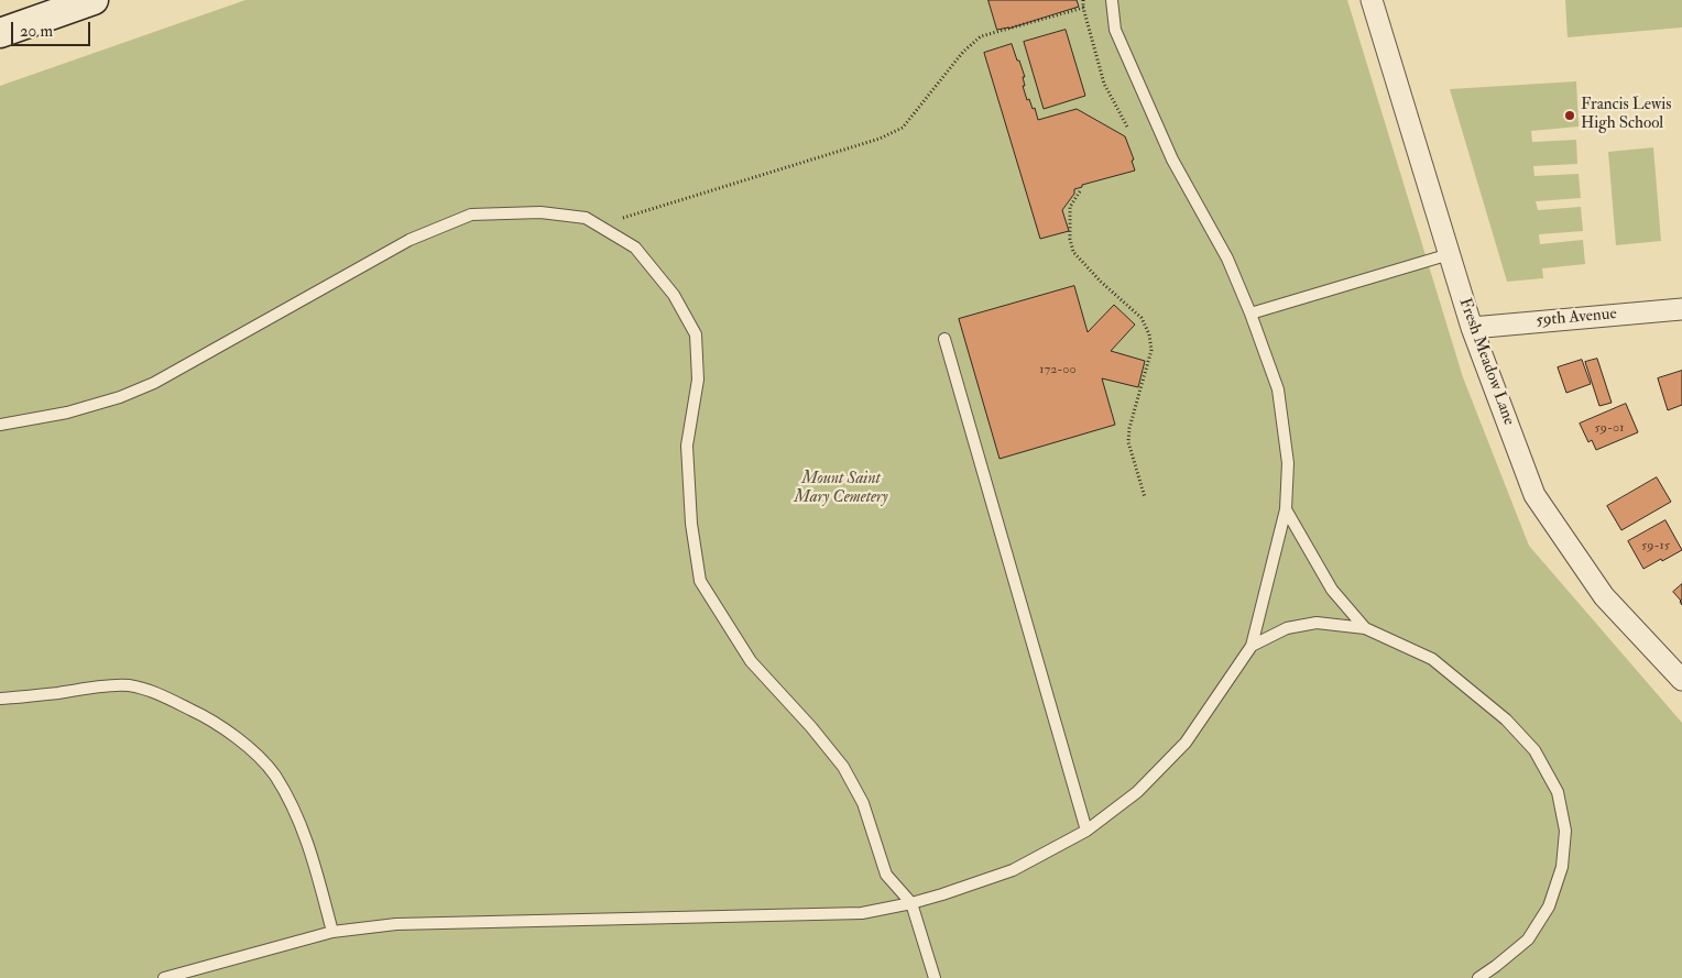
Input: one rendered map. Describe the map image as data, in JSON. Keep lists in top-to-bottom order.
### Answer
{
  "streets": {
    "street": ["59th Avenue", "Fresh Meadow Lane"]
  },
  "crossings": [
    ["59th Avenue", "Fresh Meadow Lane"]
  ],
  "parks": ["Mount Saint Mary Cemetery"],
  "places": ["Francis Lewis High School"],
  "house_numbers": ["172-00", "59-01", "59-15"],
  "scale_bar": "20 m"
}
